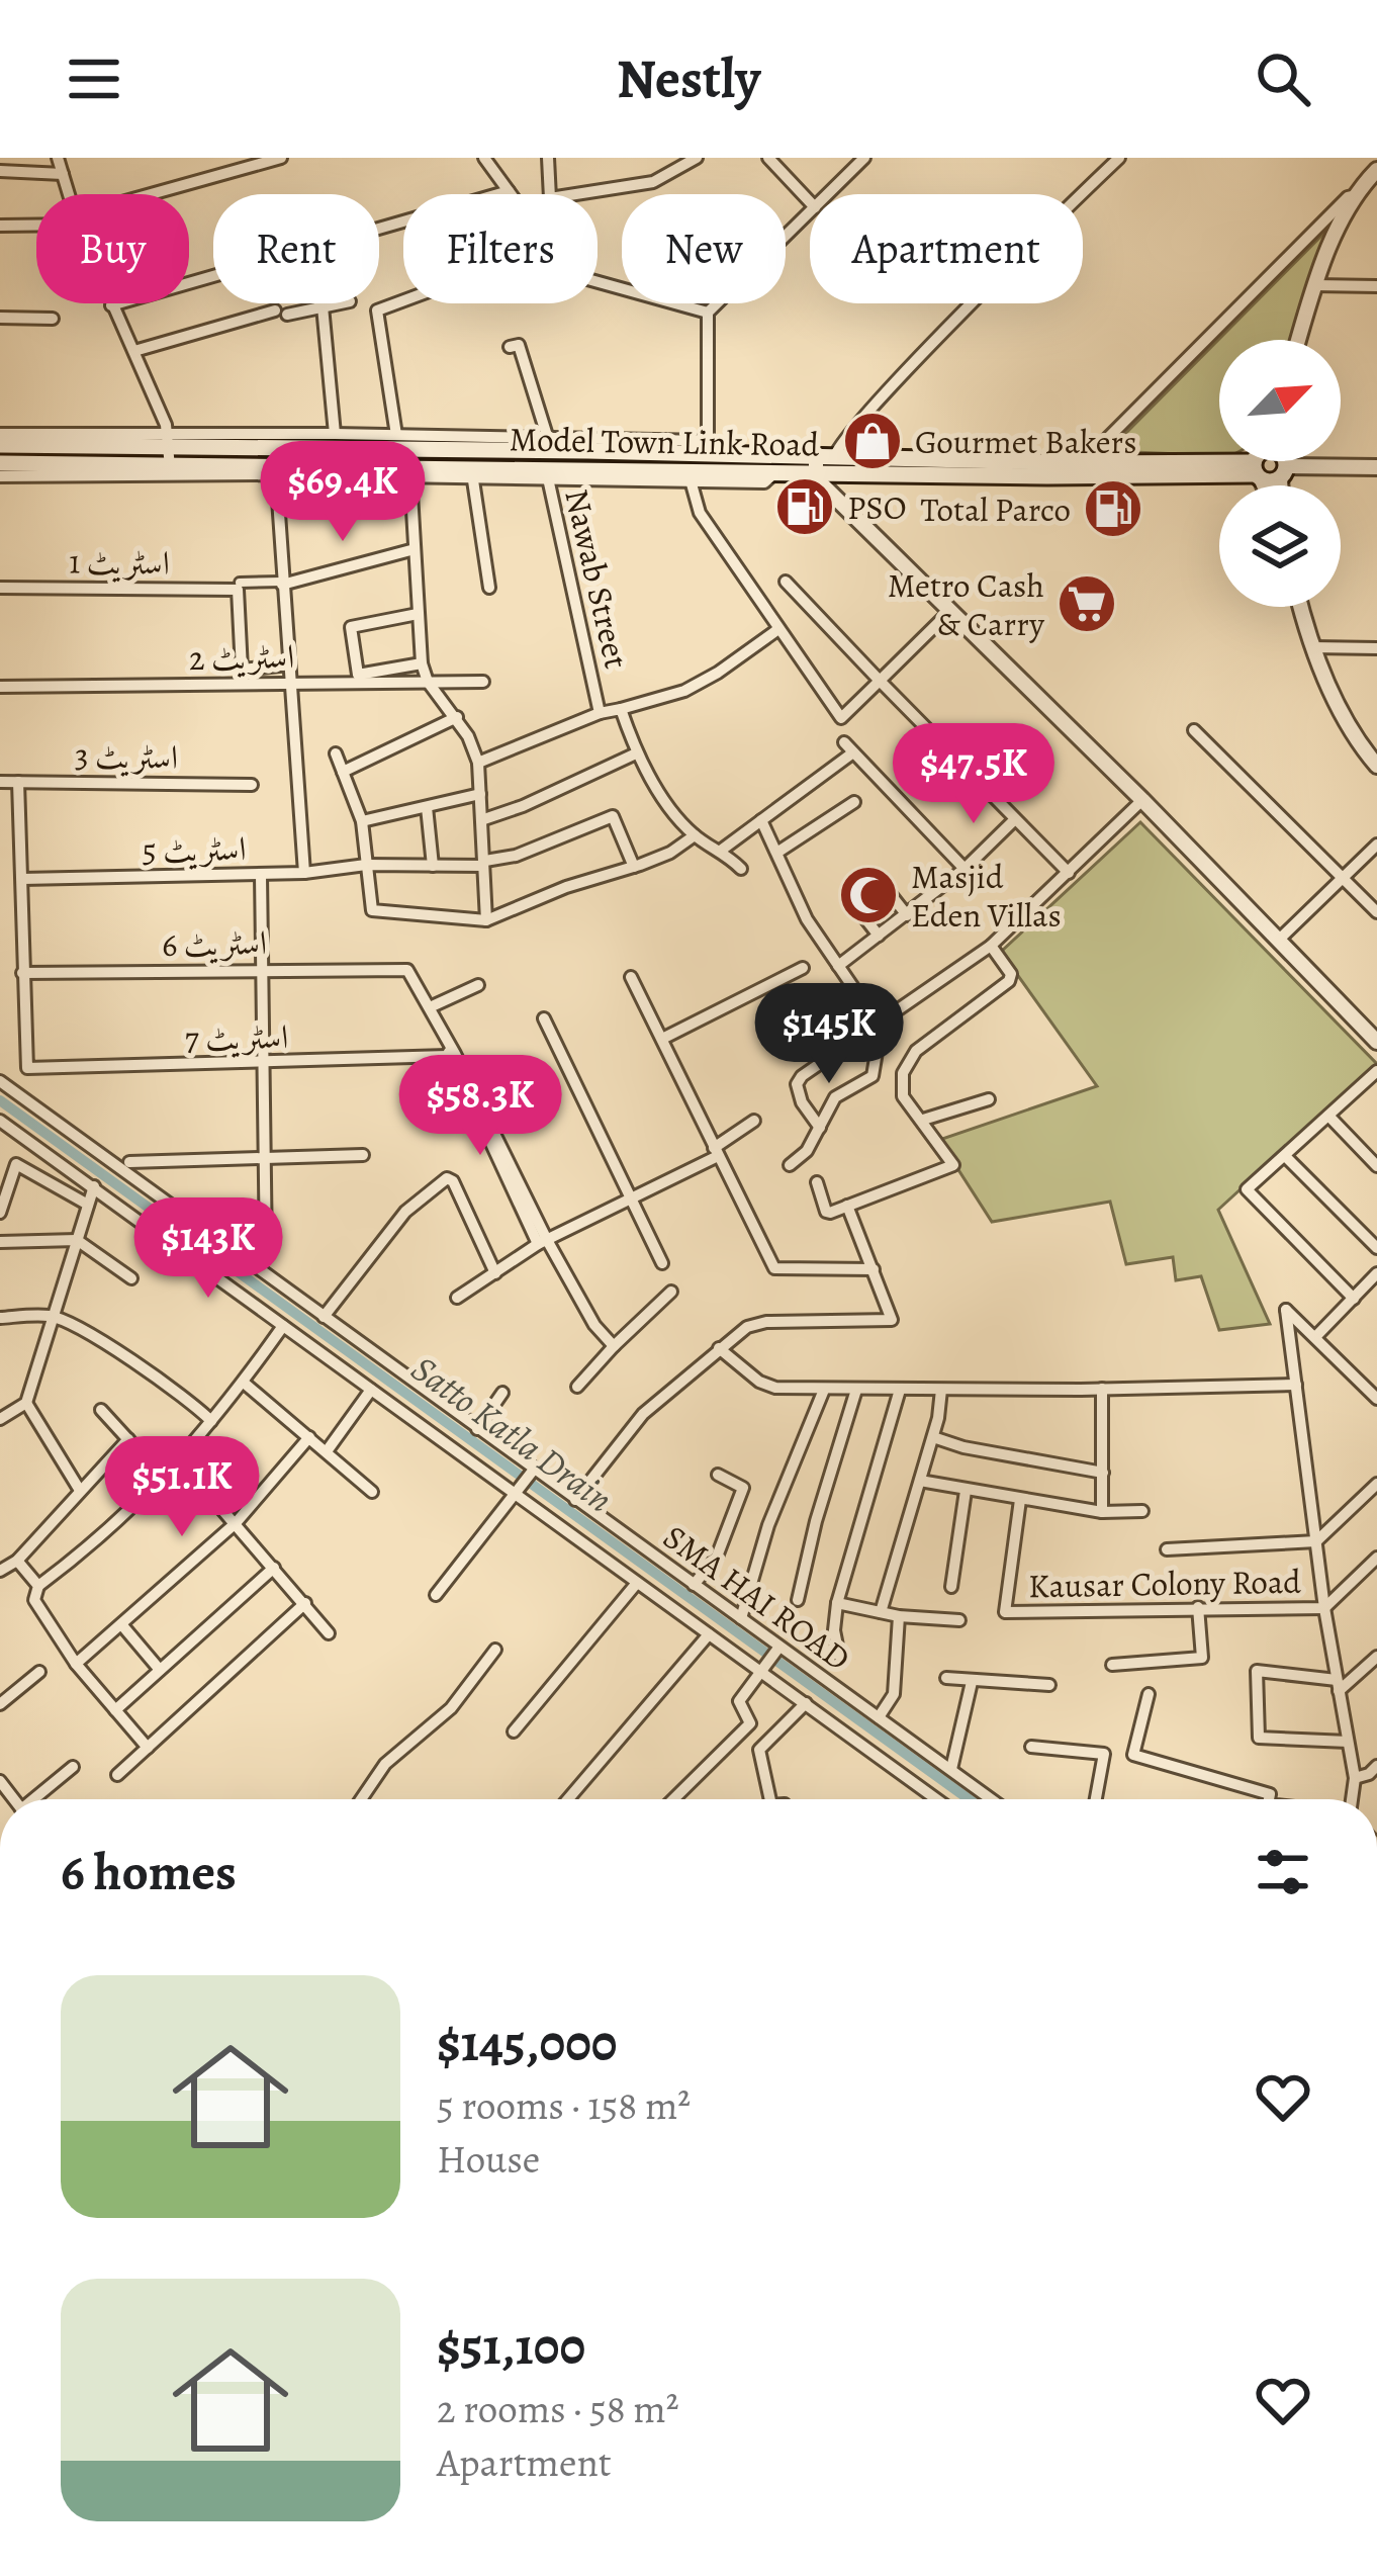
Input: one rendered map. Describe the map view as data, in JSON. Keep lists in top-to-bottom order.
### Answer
{
  "streets": {
    "main road": ["Model Town Link Road"],
    "street": [
      "اسٹریٹ 1",
      "Nawab Street",
      "اسٹریٹ 2",
      "اسٹریٹ 3",
      "اسٹریٹ 5",
      "اسٹریٹ 6",
      "اسٹریٹ 7",
      "Kausar Colony Road",
      "SMA HAI ROAD"
    ]
  },
  "crossings": [
    ["Model Town Link Road", "Nawab Street"],
    ["اسٹریٹ 6", "اسٹریٹ 7"]
  ],
  "water": ["Satto Katla Drain"],
  "places": {
    "shop": ["Gourmet Bakers"],
    "fuel station": ["PSO", "Total Parco"],
    "supermarket": ["Metro Cash & Carry"],
    "mosque": ["Masjid Eden Villas"]
  },
  "north": "top right",
  "page": {
    "header": "Nestly",
    "chip": [
      "Buy",
      "Rent",
      "Filters",
      "New",
      "Apartment"
    ],
    "price": [
      "$69.4K",
      "$47.5K",
      "$145K",
      "$58.3K",
      "$143K",
      "$51.1K"
    ],
    "heading": "6 homes",
    "list": [
      {
        "name": "$145,000",
        "note": "5 rooms · 158 m² · House"
      },
      {
        "name": "$51,100",
        "note": "2 rooms · 58 m² · Apartment"
      }
    ]
  }
}
